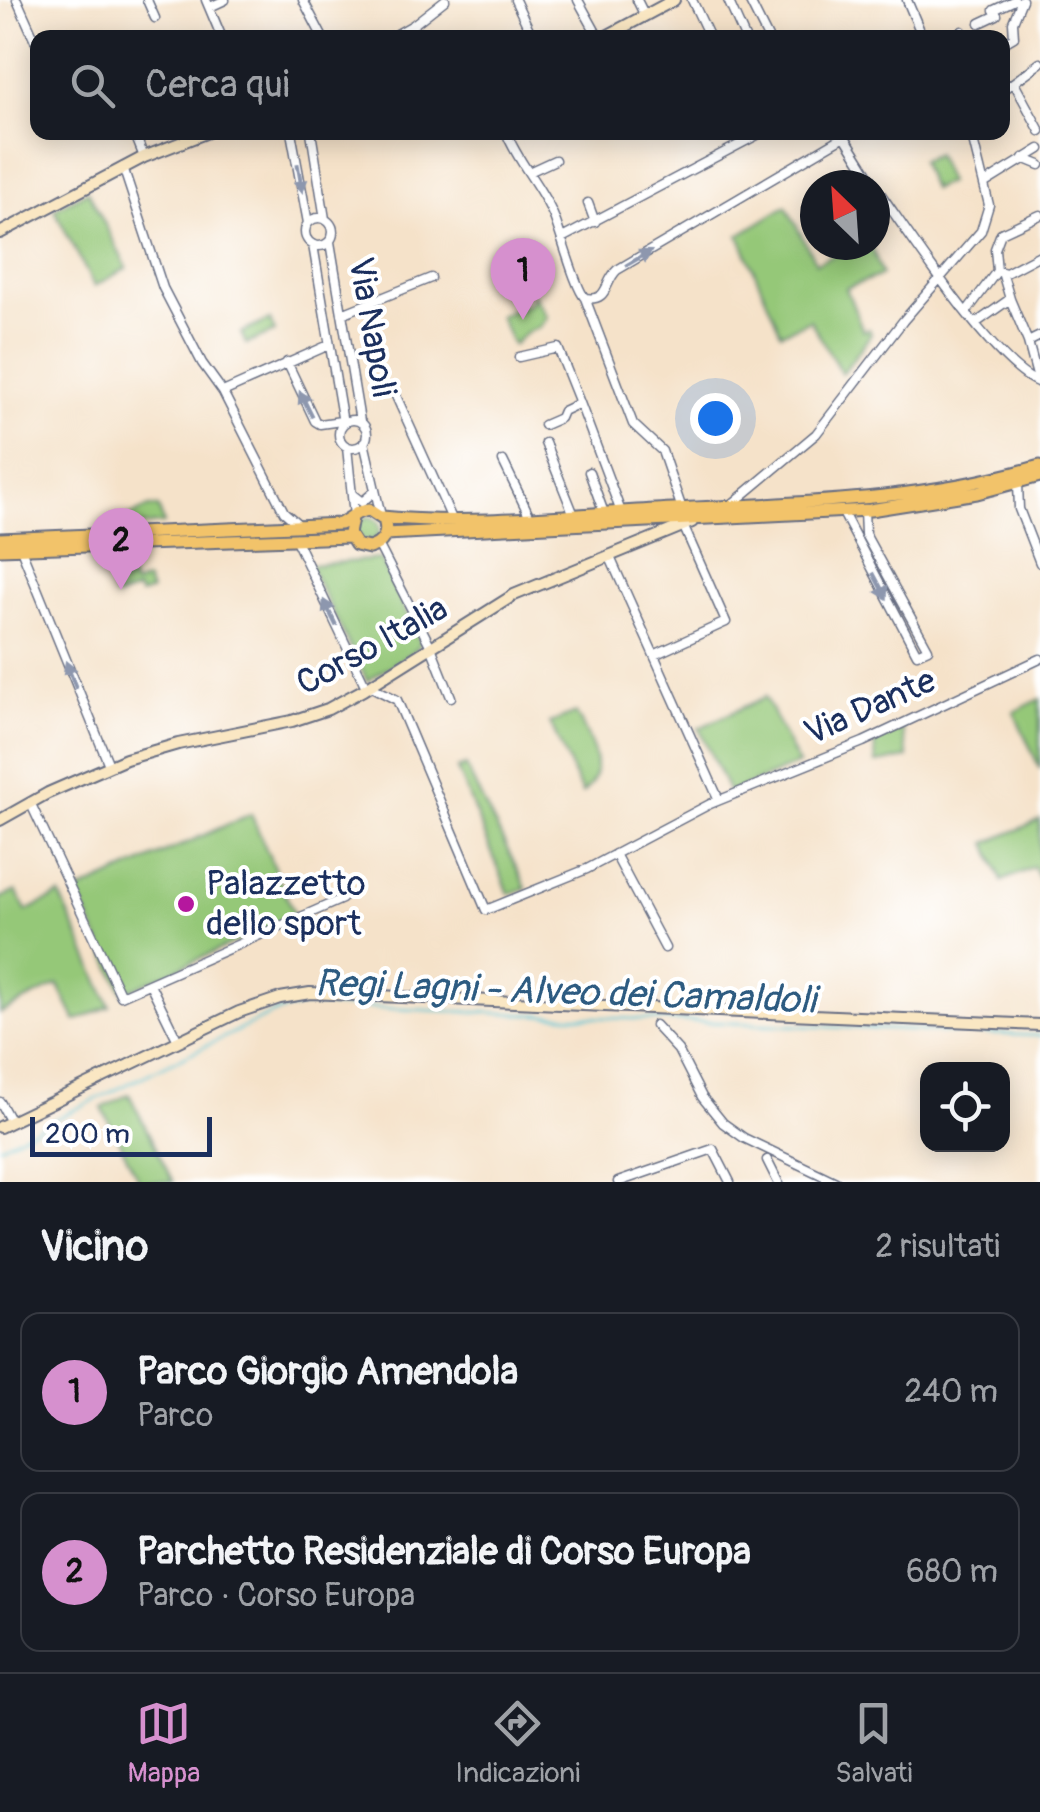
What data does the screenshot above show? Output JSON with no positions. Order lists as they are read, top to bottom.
{
  "streets": {
    "street": ["Via Napoli", "Corso Italia", "Via Dante"]
  },
  "crossings": [
    ["Corso Italia", "Via Dante"]
  ],
  "water": ["Regi Lagni - Alveo dei Camaldoli"],
  "places": ["Palazzetto dello sport"],
  "scale_bar": "200 m",
  "north": "top left",
  "page": {
    "search": "Cerca qui",
    "pins": ["1", "2"],
    "scale": "200 m",
    "heading": ["Vicino", "2 risultati"],
    "list": [
      {
        "mark": "1",
        "name": "Parco Giorgio Amendola",
        "note": "Parco",
        "value": "240 m"
      },
      {
        "mark": "2",
        "name": "Parchetto Residenziale di Corso Europa",
        "note": "Parco · Corso Europa",
        "value": "680 m"
      }
    ],
    "nav": ["Mappa", "Indicazioni", "Salvati"]
  }
}
